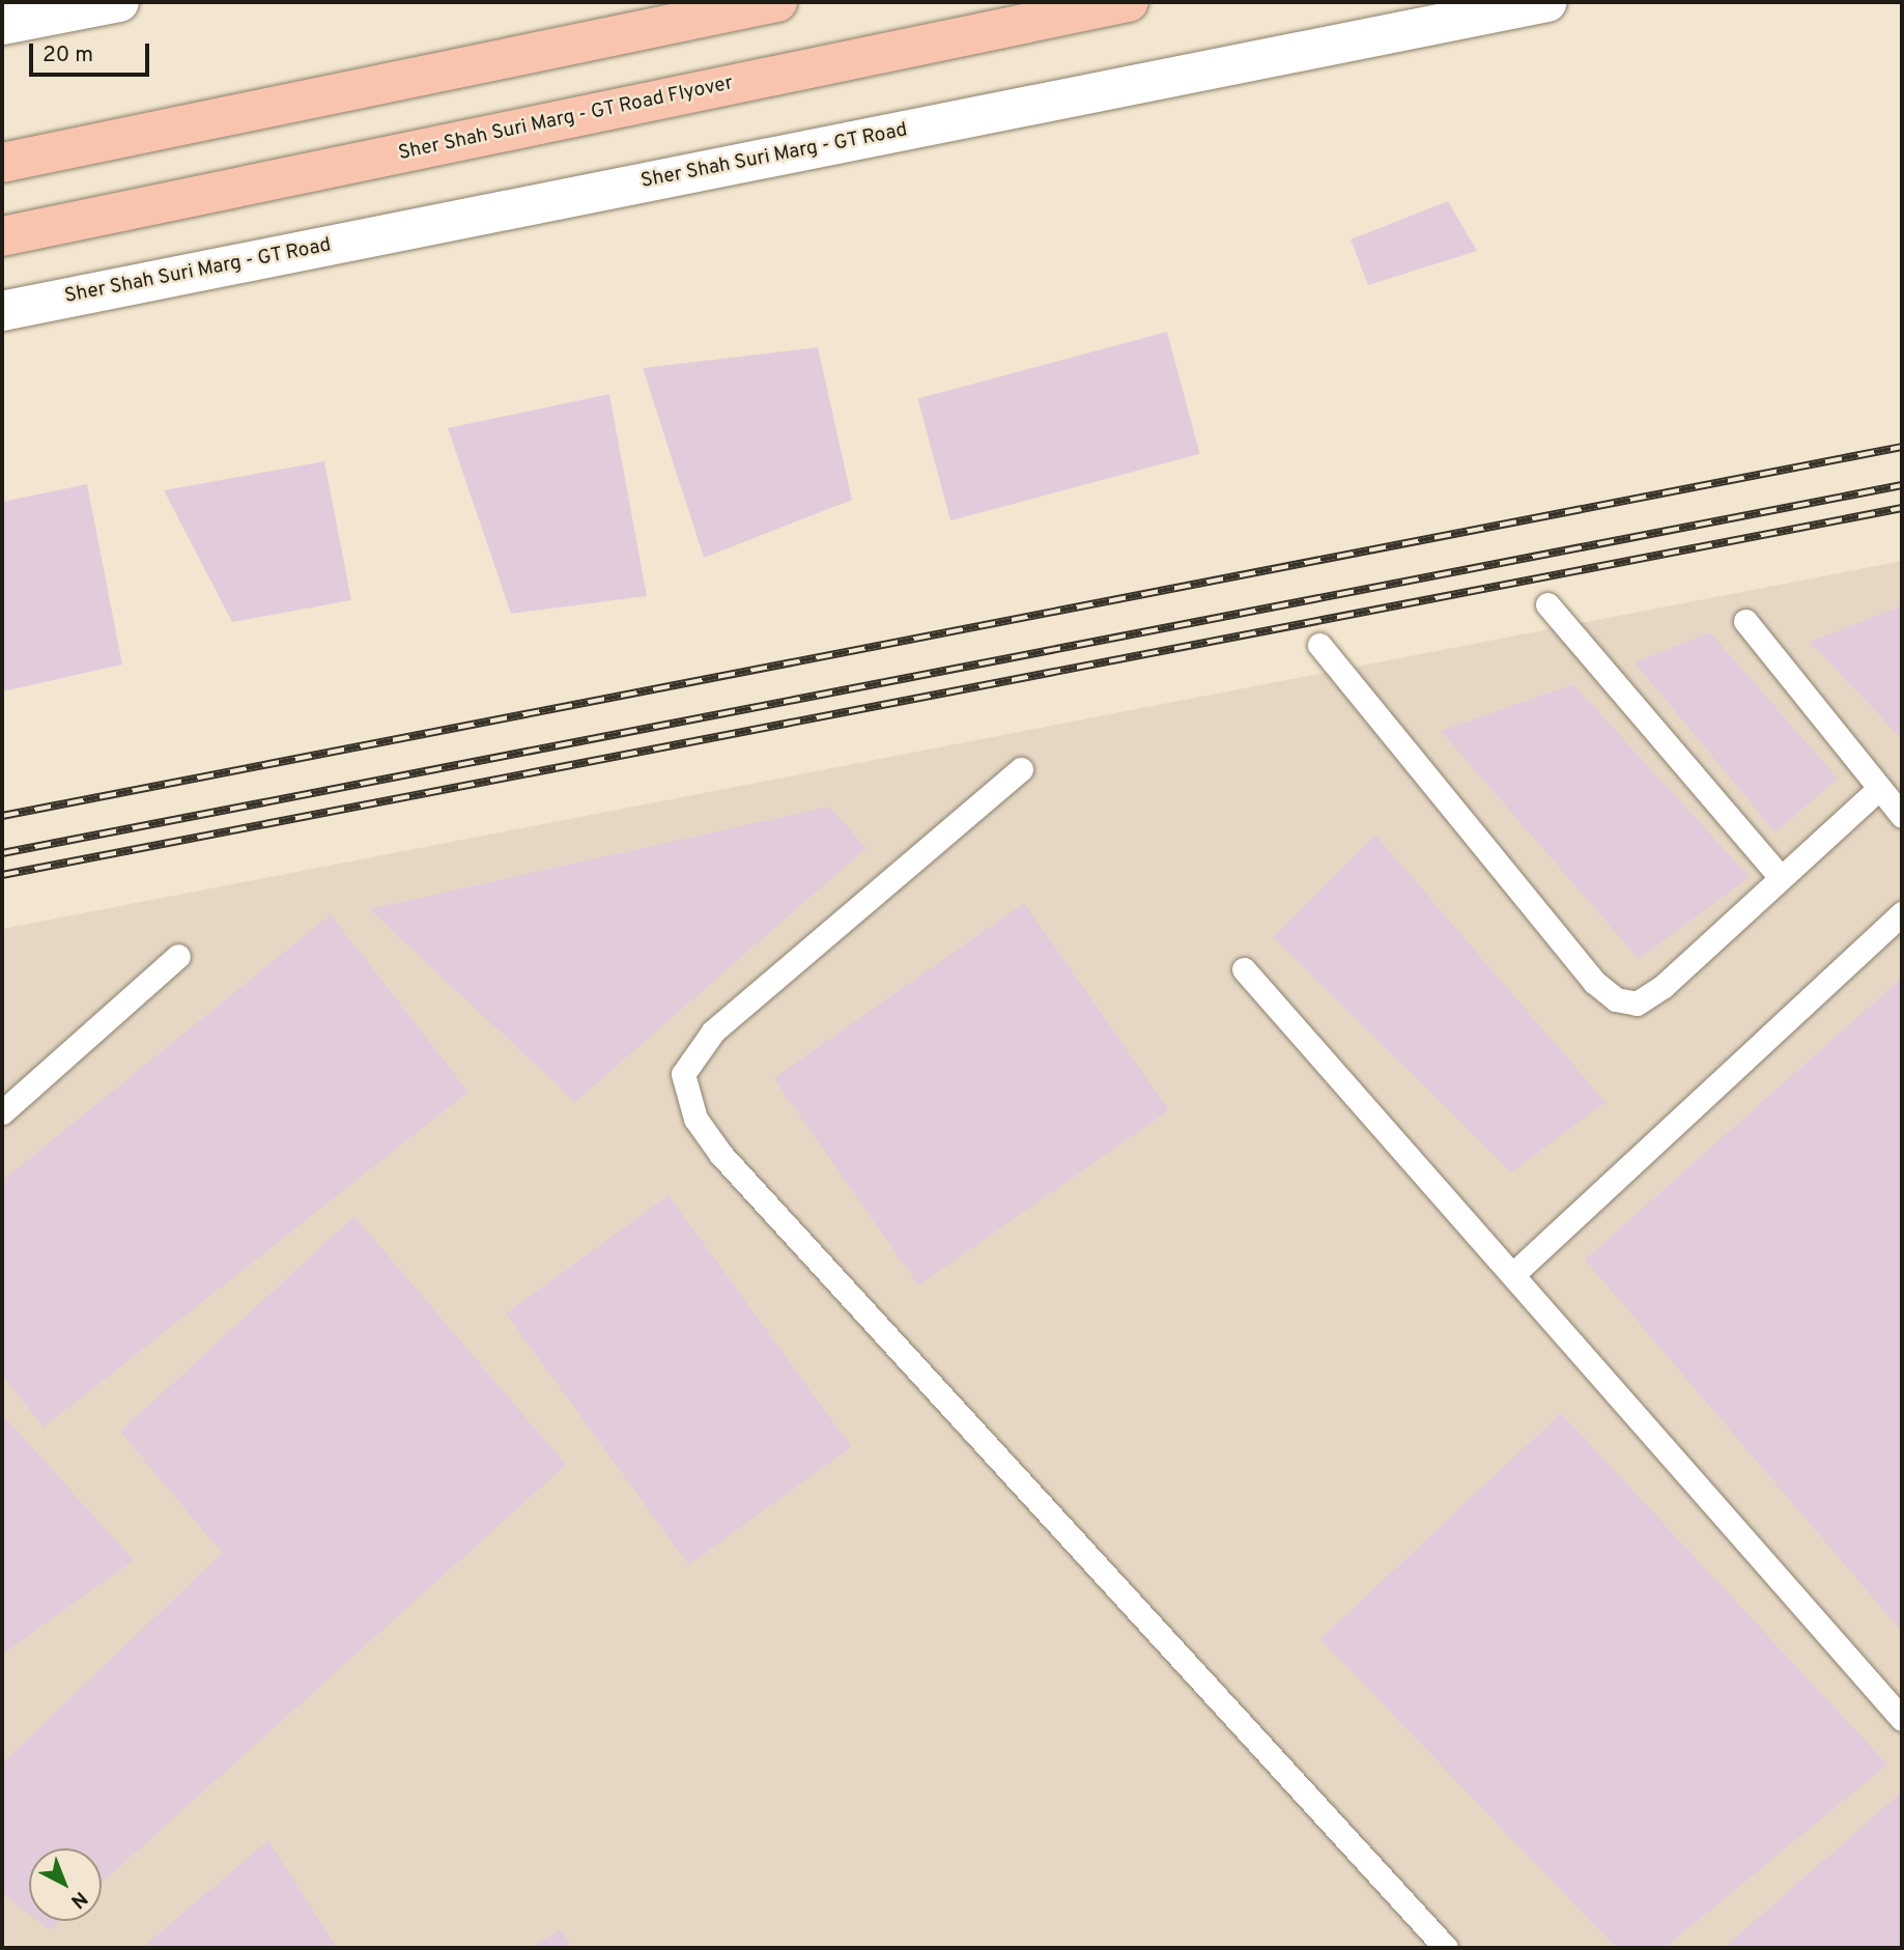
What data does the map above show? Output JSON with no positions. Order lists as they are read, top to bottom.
{
  "streets": {
    "highway": ["Sher Shah Suri Marg - GT Road Flyover"],
    "street": ["Sher Shah Suri Marg - GT Road"]
  },
  "scale_bar": "20 m",
  "north": "bottom right"
}
